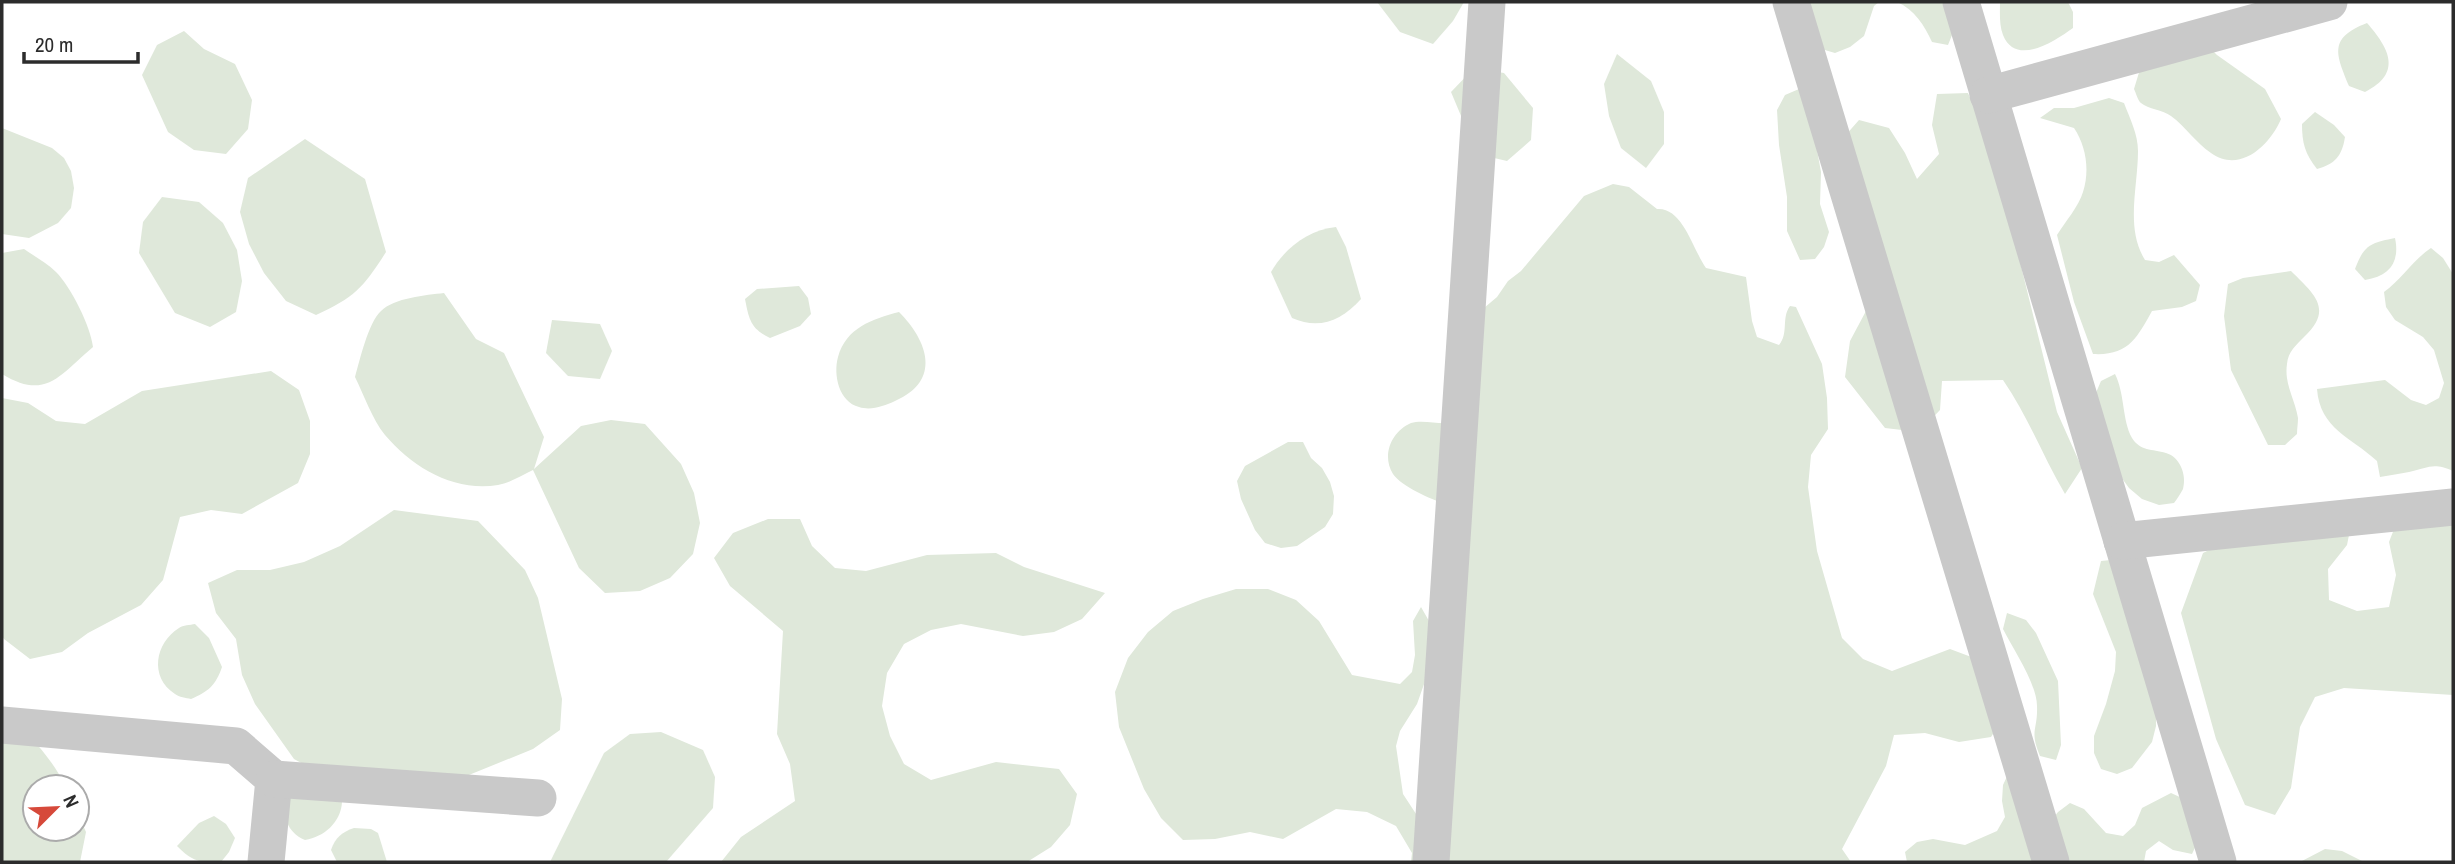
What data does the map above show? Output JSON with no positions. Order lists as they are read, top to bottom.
{
  "scale_bar": "20 m",
  "north": "top right"
}
